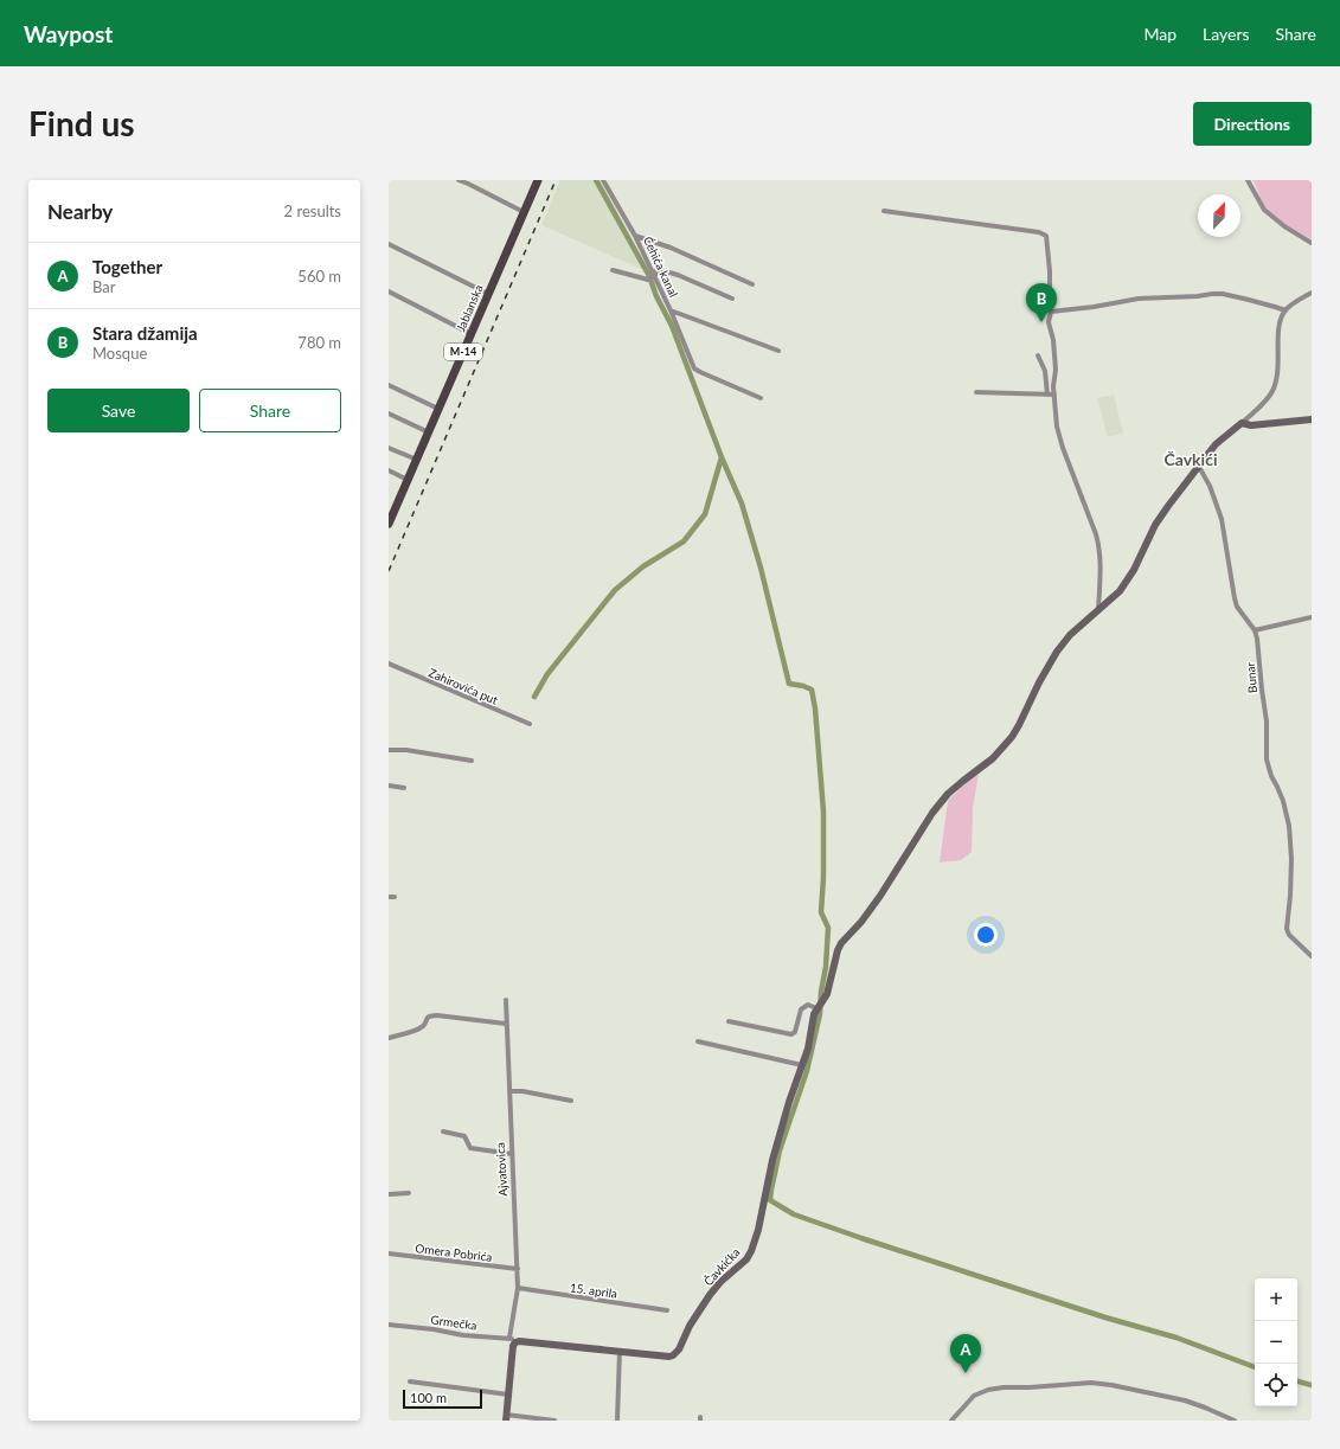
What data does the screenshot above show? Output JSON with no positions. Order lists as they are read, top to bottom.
{
  "streets": {
    "main road": ["Jablanska", "M-14"],
    "street": [
      "Ćehića kanal",
      "Bunar",
      "Zahirovića put",
      "Ajvatovica",
      "Omera Pobrića",
      "Čavkićka",
      "15. aprila",
      "Grmečka"
    ]
  },
  "crossings": [
    ["Ajvatovica", "Omera Pobrića"],
    ["Ajvatovica", "Čavkićka"],
    ["Ajvatovica", "15. aprila"],
    ["Ajvatovica", "Grmečka"],
    ["Čavkićka", "Grmečka"]
  ],
  "districts": ["Čavkići"],
  "scale_bar": "100 m",
  "north": "top right",
  "page": {
    "header": "Waypost",
    "nav": ["Map", "Layers", "Share"],
    "buttons": [
      "Directions",
      ["Save", "Share"]
    ],
    "title": "Find us",
    "heading": ["Nearby", "2 results"],
    "list": [
      {
        "mark": "A",
        "name": "Together",
        "note": "Bar",
        "value": "560 m"
      },
      {
        "mark": "B",
        "name": "Stara džamija",
        "note": "Mosque",
        "value": "780 m"
      }
    ],
    "pins": ["B", "A"],
    "map_buttons": ["+", "−"],
    "scale": "100 m"
  }
}
